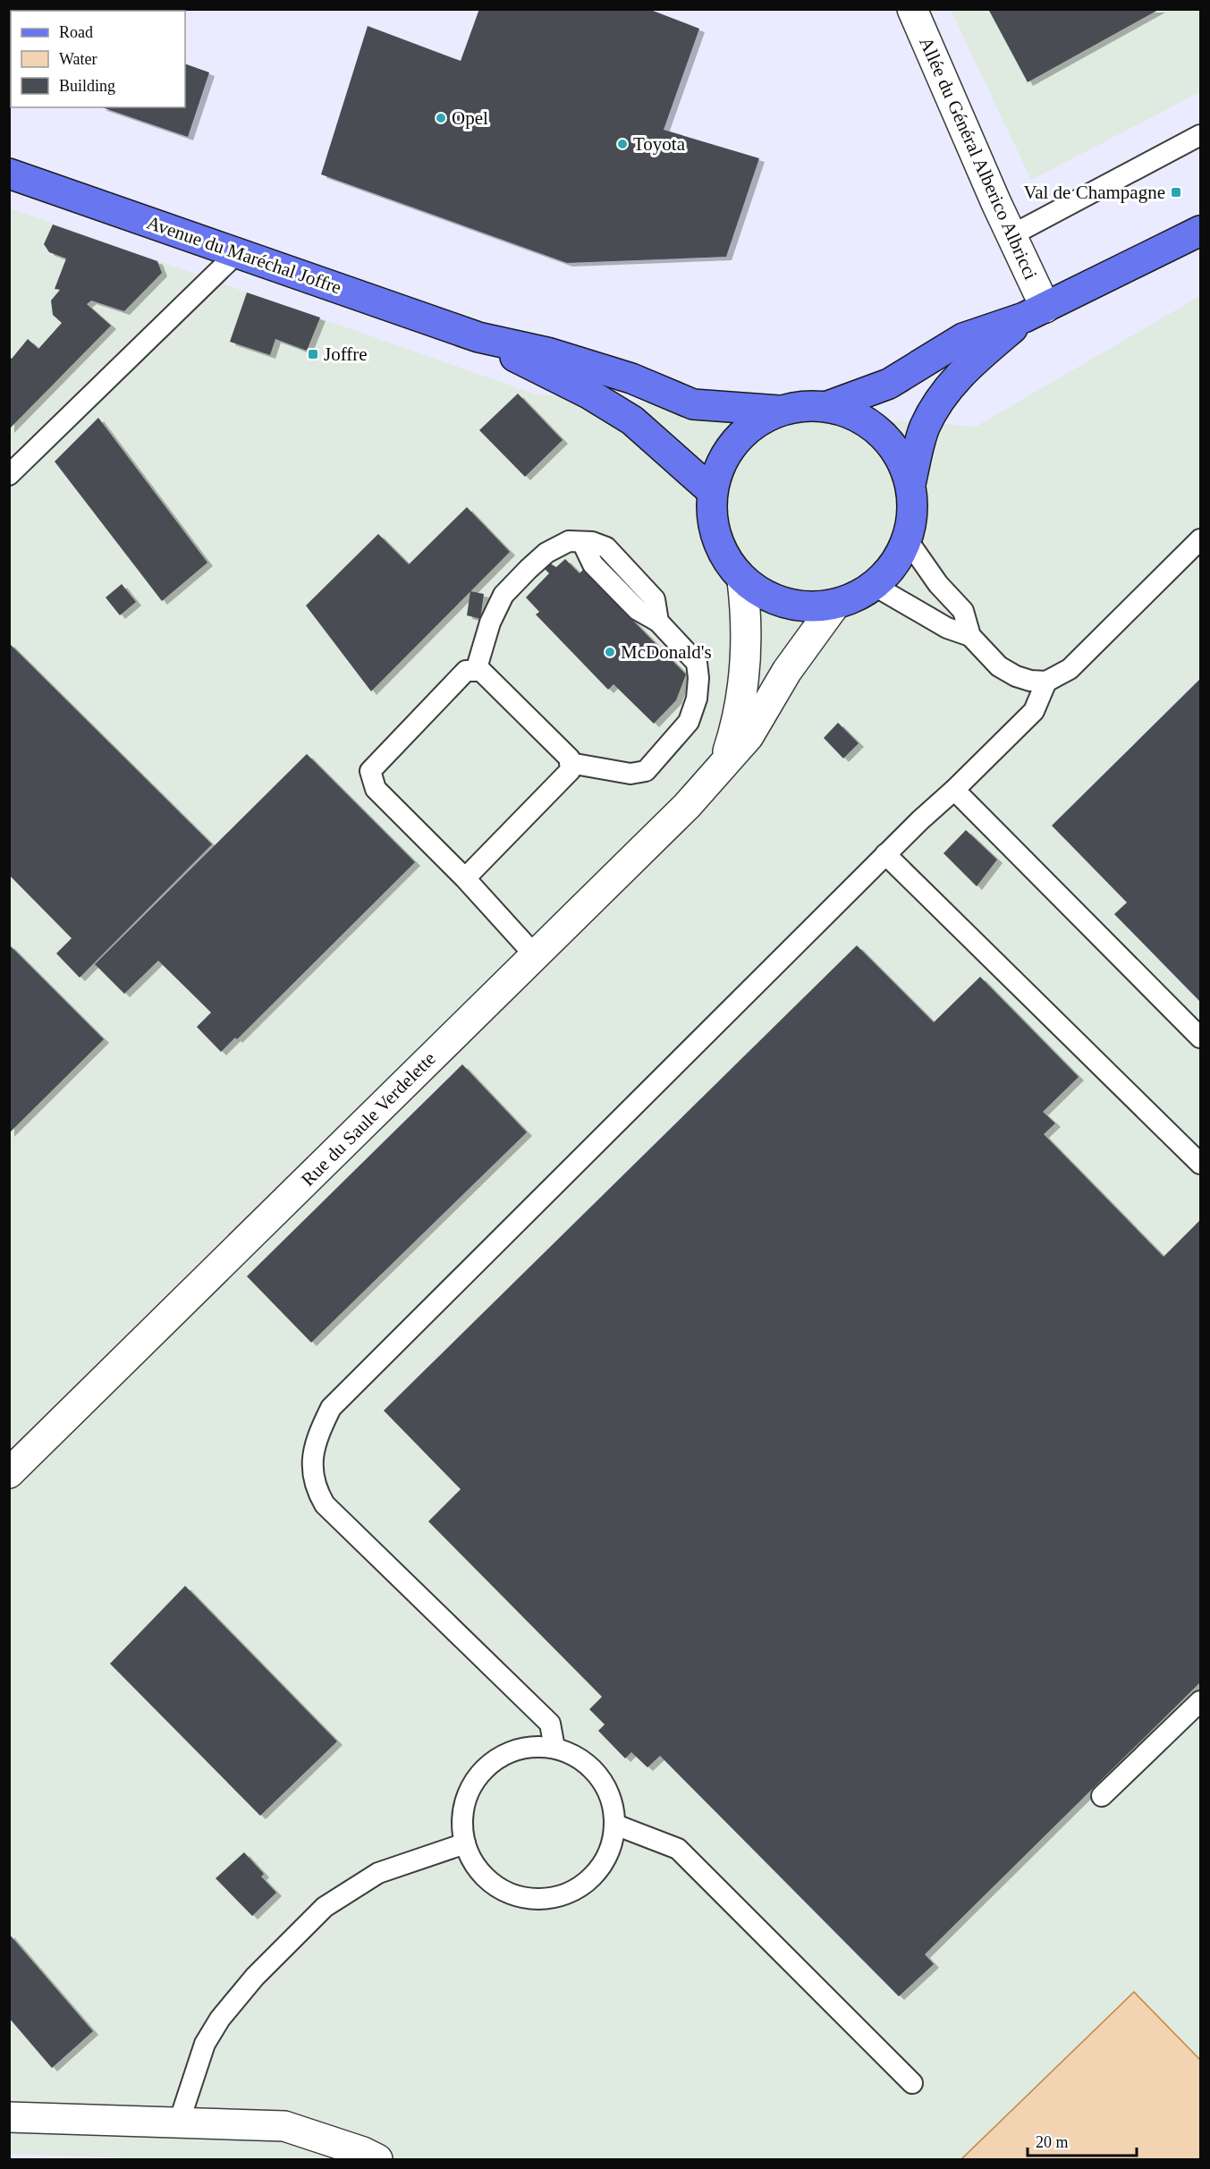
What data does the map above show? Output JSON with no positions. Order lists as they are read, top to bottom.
{
  "streets": {
    "main road": ["Avenue du Maréchal Joffre"],
    "street": ["Allée du Général Alberico Albricci", "Rue du Saule Verdelette"]
  },
  "places": {
    "other": ["Opel", "Toyota", "McDonald's"],
    "transit": ["Val de Champagne", "Joffre"]
  },
  "legend": ["Road", "Water", "Building"],
  "scale_bar": "20 m"
}
